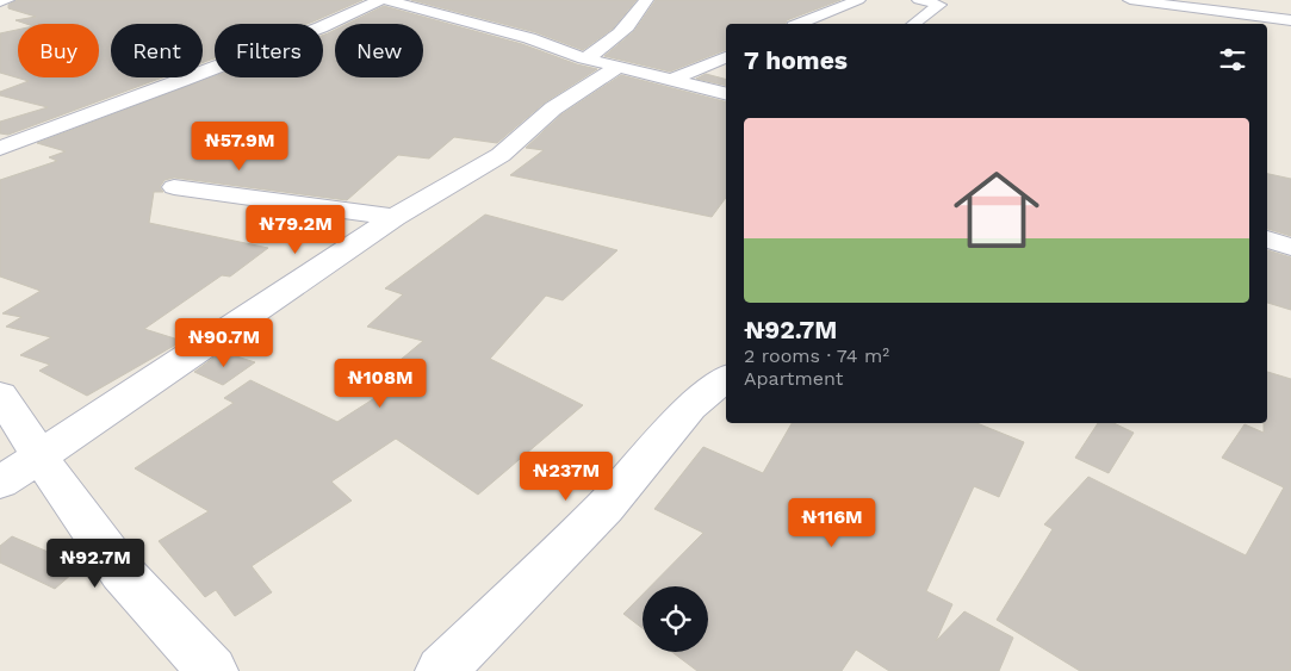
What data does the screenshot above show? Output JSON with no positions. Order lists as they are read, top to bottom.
{
  "page": {
    "chip": [
      "Buy",
      "Rent",
      "Filters",
      "New"
    ],
    "heading": "7 homes",
    "list": [
      {
        "name": "₦92.7M",
        "note": "2 rooms · 74 m² · Apartment"
      }
    ],
    "price": [
      "₦57.9M",
      "₦79.2M",
      "₦90.7M",
      "₦108M",
      "₦237M",
      "₦116M",
      "₦92.7M"
    ]
  }
}
